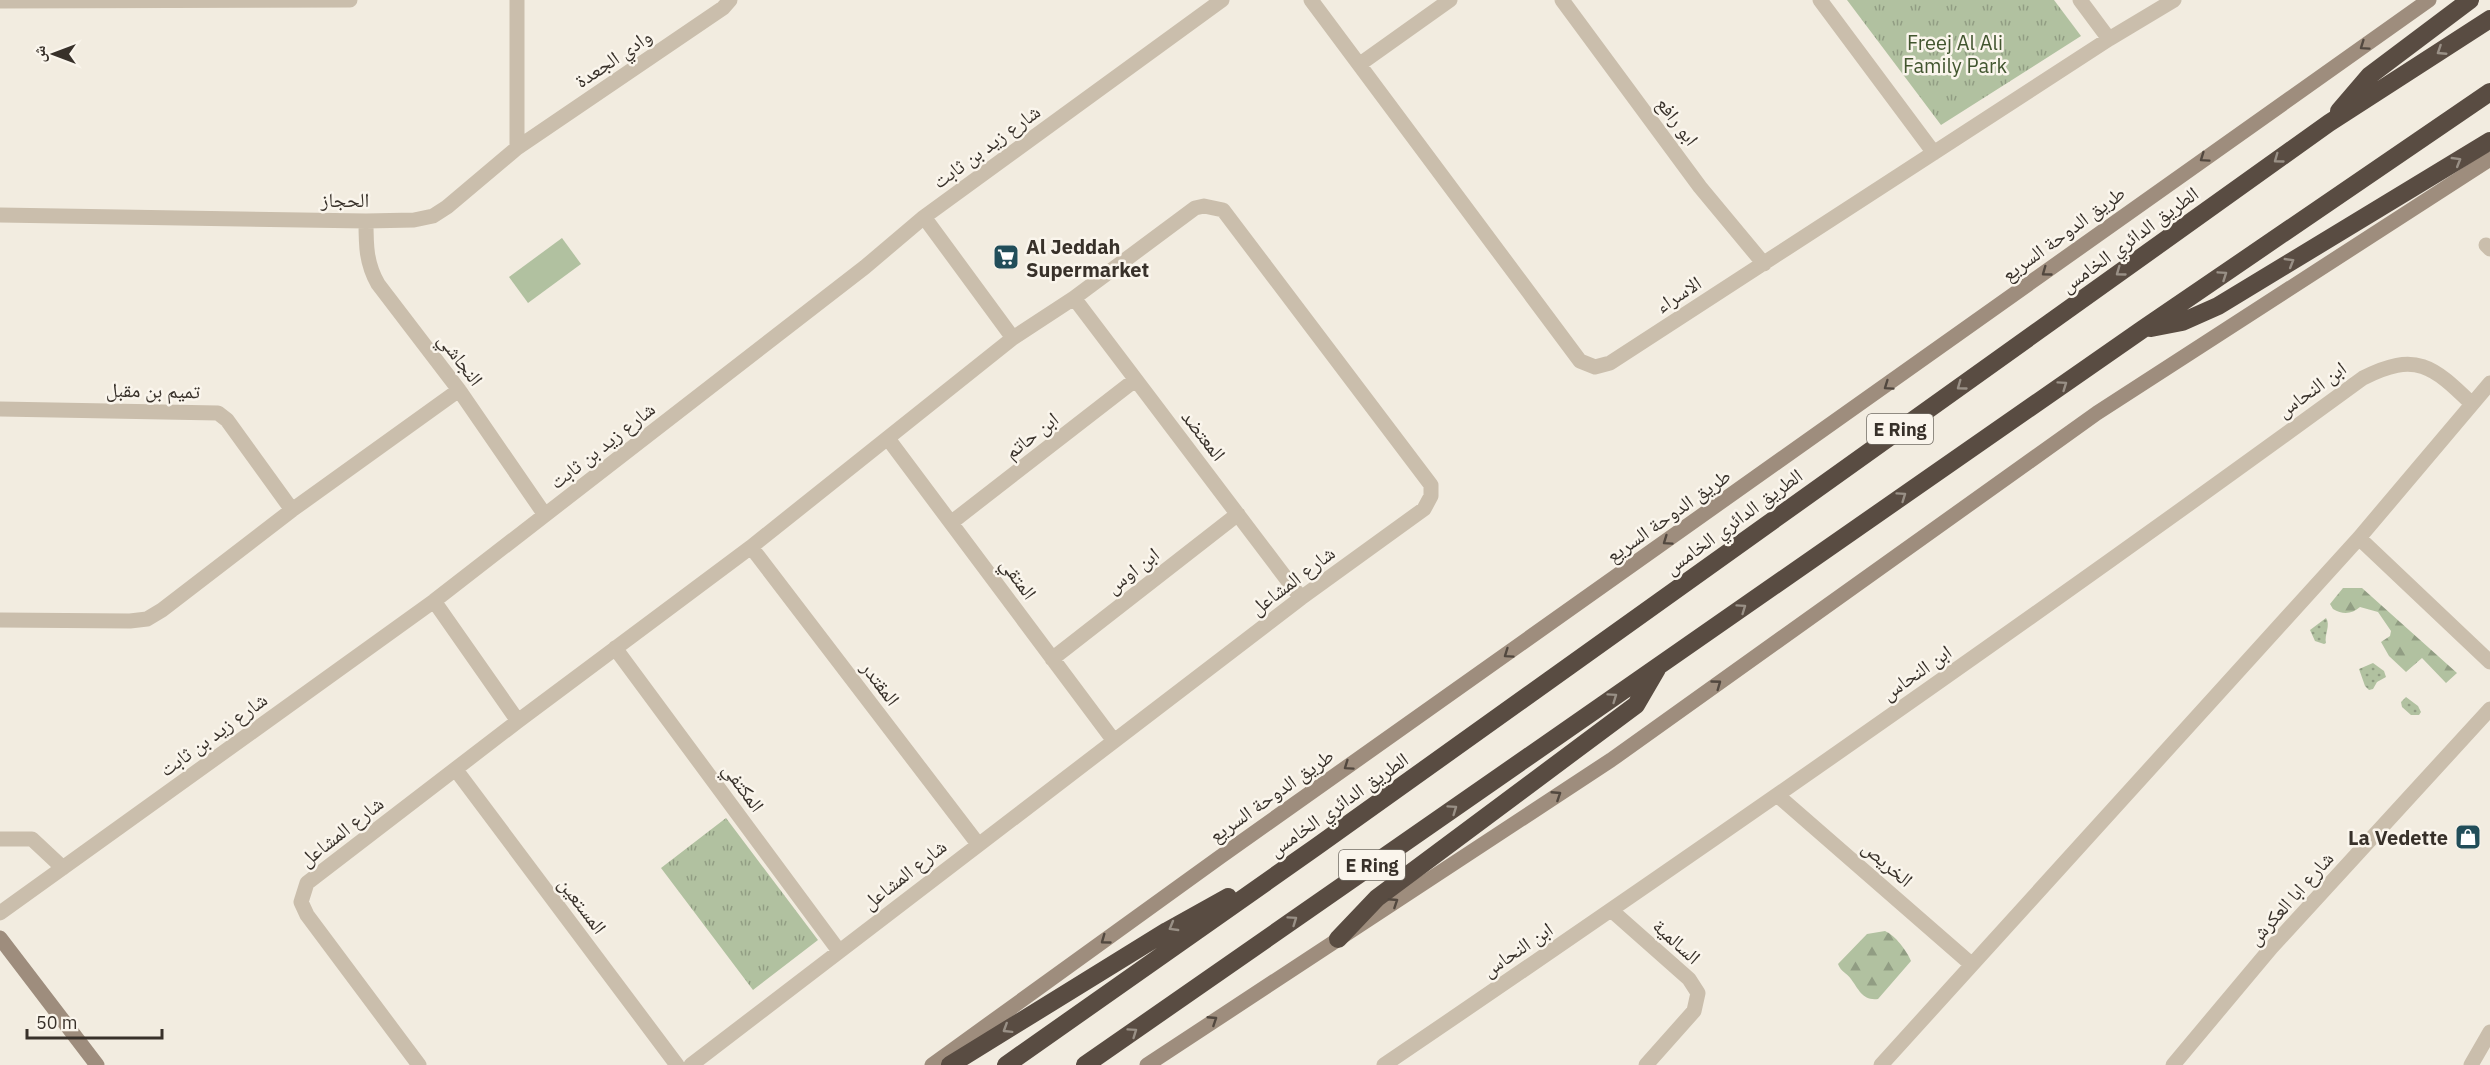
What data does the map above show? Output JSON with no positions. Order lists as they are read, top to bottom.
{
  "streets": {
    "highway": ["الطريق الدائري الخامس", "E Ring"],
    "street": [
      "وادي الجعدة",
      "ابو رافع",
      "شارع زيد بن ثابت",
      "الحجاز",
      "طريق الدوحة السريع",
      "الاسراء",
      "النجاشي",
      "ابن النحاس",
      "تميم بن مقبل",
      "ابن حاتم",
      "المعتضد",
      "ابن اوس",
      "المتقي",
      "شارع المشاعل",
      "المقتدر",
      "المكتفي",
      "الخريص",
      "شارع ابا العكرش",
      "المستعين",
      "السالمية"
    ]
  },
  "crossings": [
    ["وادي الجعدة", "الحجاز"],
    ["ابو رافع", "الاسراء"],
    ["شارع زيد بن ثابت", "النجاشي"],
    ["الحجاز", "النجاشي"],
    ["ابن النحاس", "الخريص"],
    ["ابن النحاس", "السالمية"],
    ["ابن حاتم", "المعتضد"],
    ["ابن حاتم", "المتقي"],
    ["المعتضد", "ابن اوس"],
    ["المعتضد", "شارع المشاعل"],
    ["ابن اوس", "المتقي"],
    ["المتقي", "شارع المشاعل"],
    ["شارع المشاعل", "المقتدر"],
    ["شارع المشاعل", "المكتفي"],
    ["شارع المشاعل", "المستعين"]
  ],
  "one_way": ["طريق الدوحة السريع"],
  "parks": ["Freej Al Ali Family Park"],
  "places": {
    "supermarket": ["Al Jeddah Supermarket"],
    "shop": ["La Vedette"]
  },
  "scale_bar": "50 m",
  "north": "left"
}
